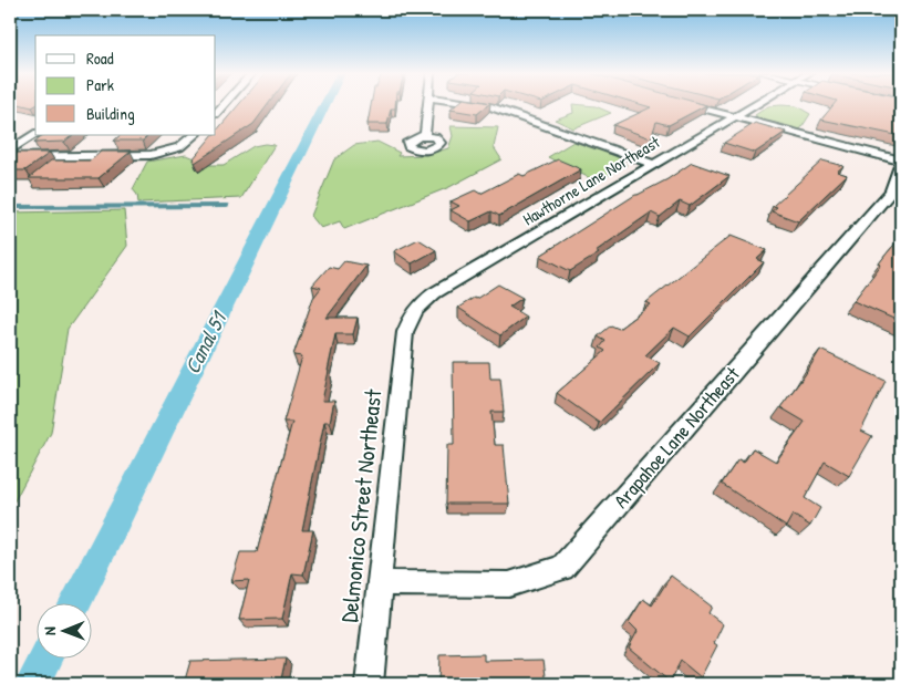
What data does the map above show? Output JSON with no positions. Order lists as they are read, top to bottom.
{
  "streets": {
    "street": ["Hawthorne Lane Northeast", "Arapahoe Lane Northeast", "Delmonico Street Northeast"]
  },
  "crossings": [
    ["Hawthorne Lane Northeast", "Delmonico Street Northeast"],
    ["Arapahoe Lane Northeast", "Delmonico Street Northeast"]
  ],
  "water": ["Canal 51"],
  "legend": ["Road", "Park", "Building"],
  "north": "left"
}
